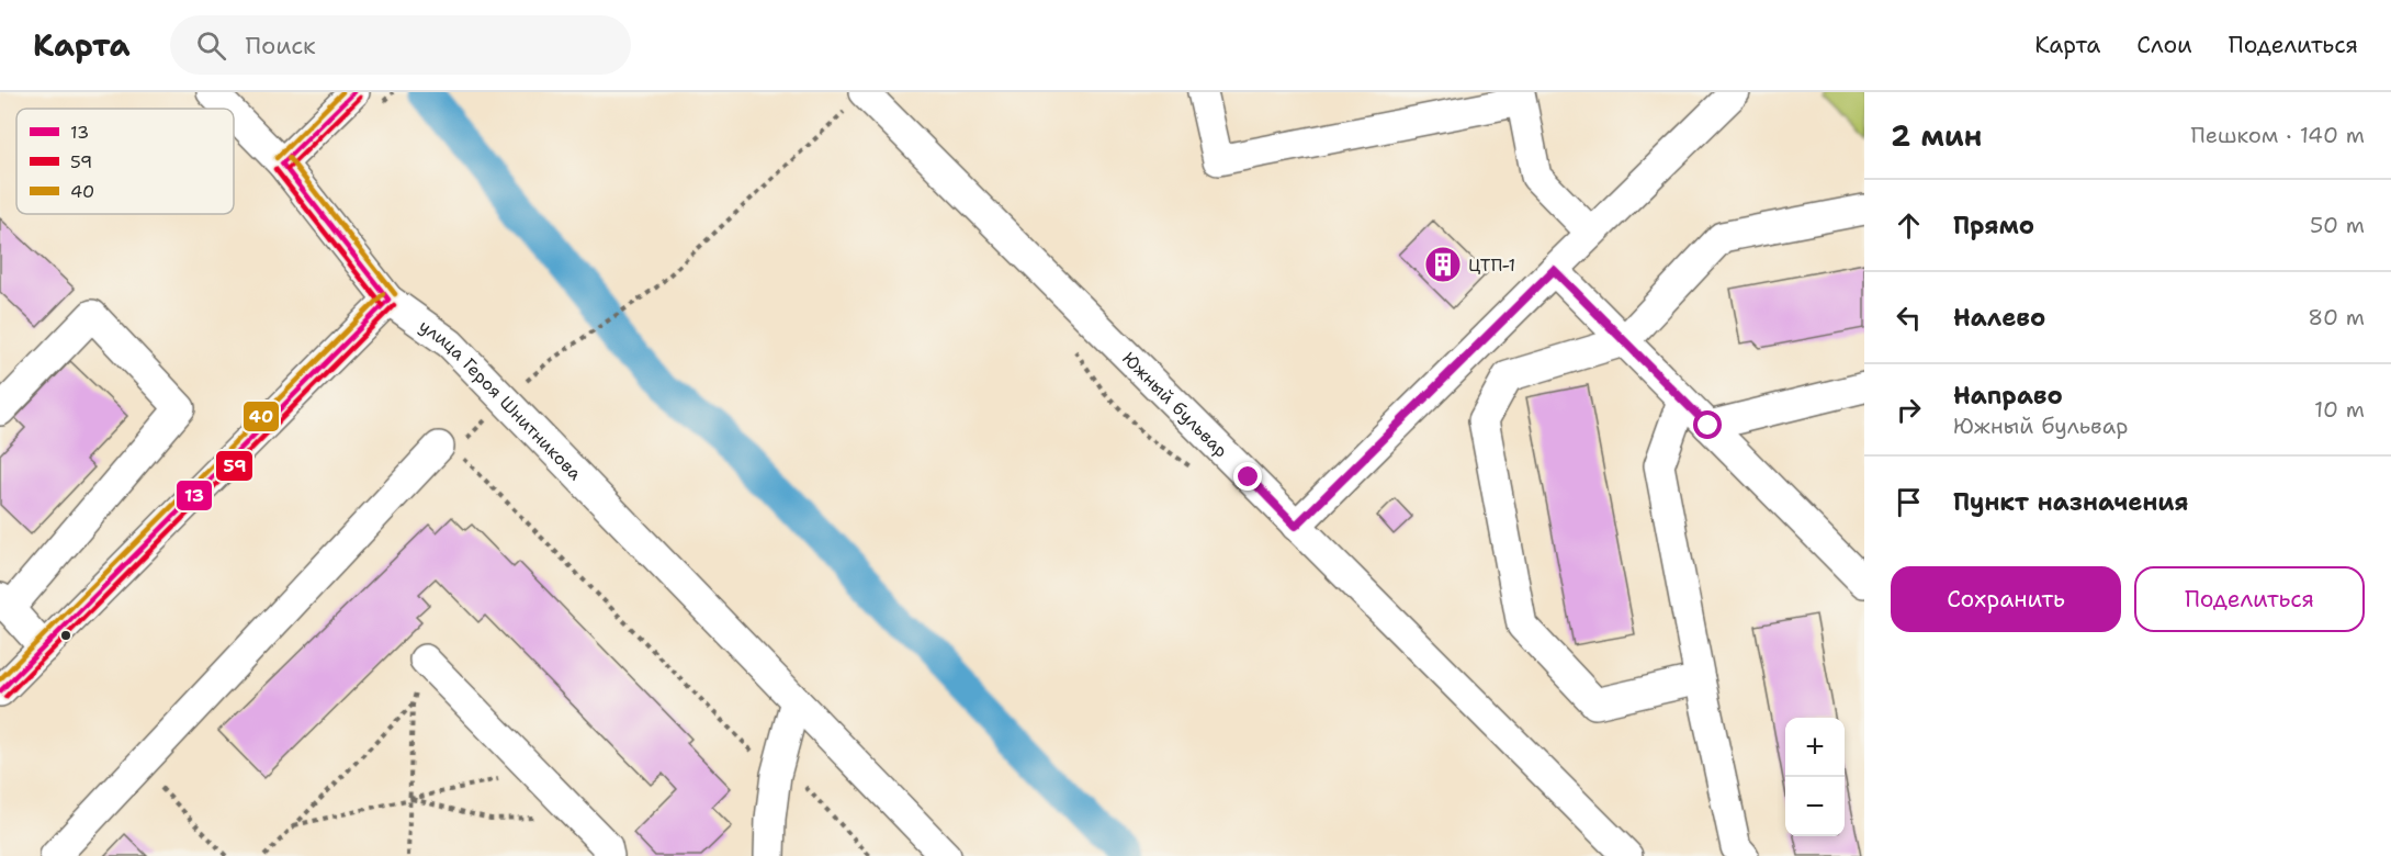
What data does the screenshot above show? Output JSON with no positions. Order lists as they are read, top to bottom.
{
  "streets": {
    "street": ["улица Героя Шнитникова", "Южный бульвар"]
  },
  "places": {
    "building": ["ЦТП-1"]
  },
  "lines": ["transit line 13", "transit line 40", "transit line 59"],
  "legend": ["13", "59", "40"],
  "page": {
    "header": "Карта",
    "search": "Поиск",
    "nav": ["Карта", "Слои", "Поделиться"],
    "heading": ["2 мин", "Пешком · 140 m"],
    "list": [
      ["Прямо", "50 m"],
      ["Налево", "80 m"],
      ["Направо", "Южный бульвар", "10 m"],
      "Пункт назначения"
    ],
    "buttons": ["Сохранить", "Поделиться"],
    "map_buttons": ["+", "−"]
  }
}
